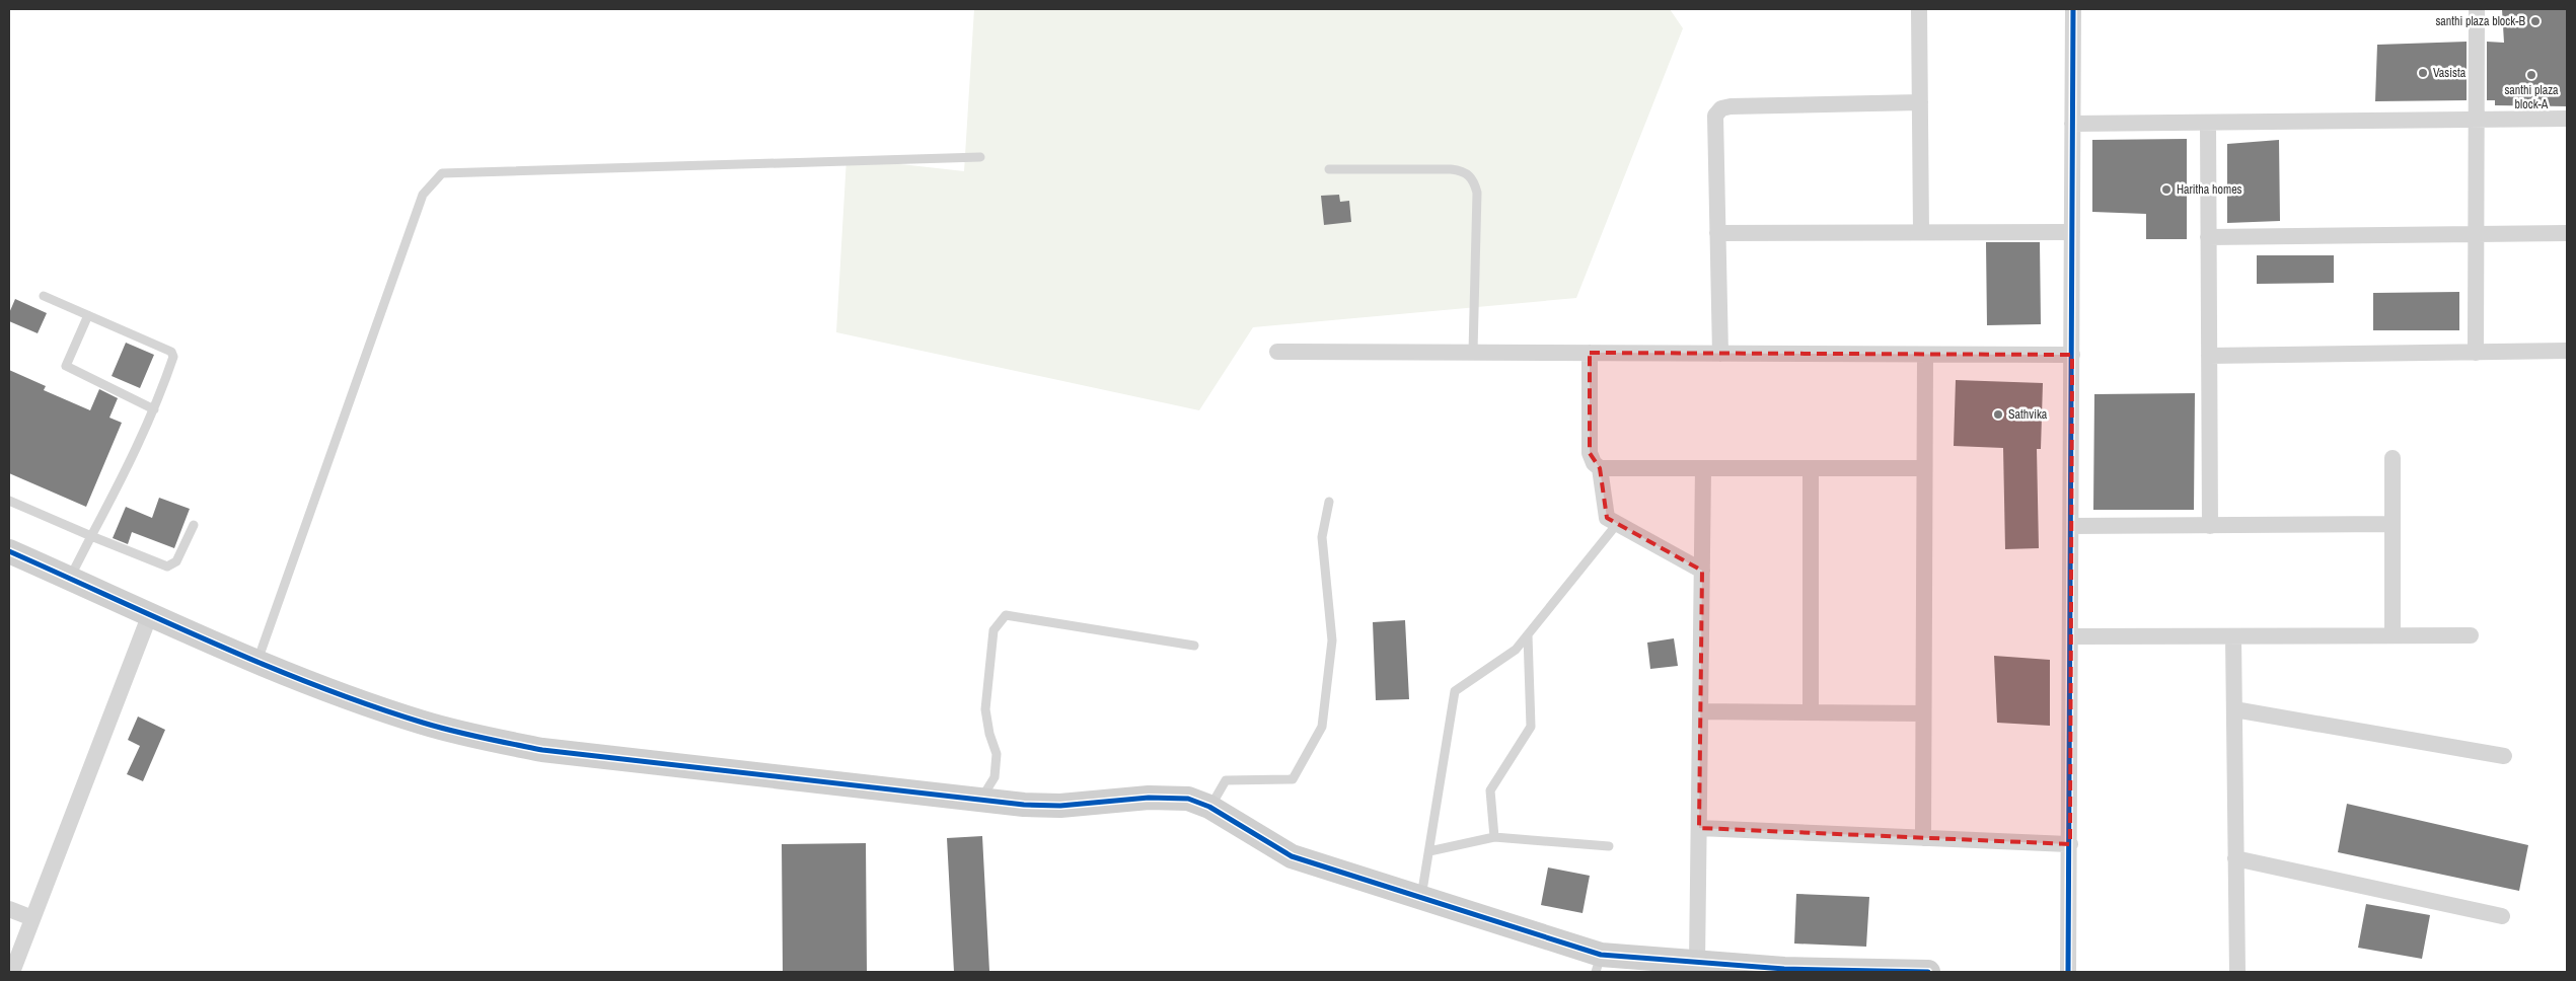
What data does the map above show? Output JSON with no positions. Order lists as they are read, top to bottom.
{
  "places": [
    "santhi plaza block-B",
    "Vasista",
    "santhi plaza block-A",
    "Haritha homes",
    "Sathvika"
  ]
}
